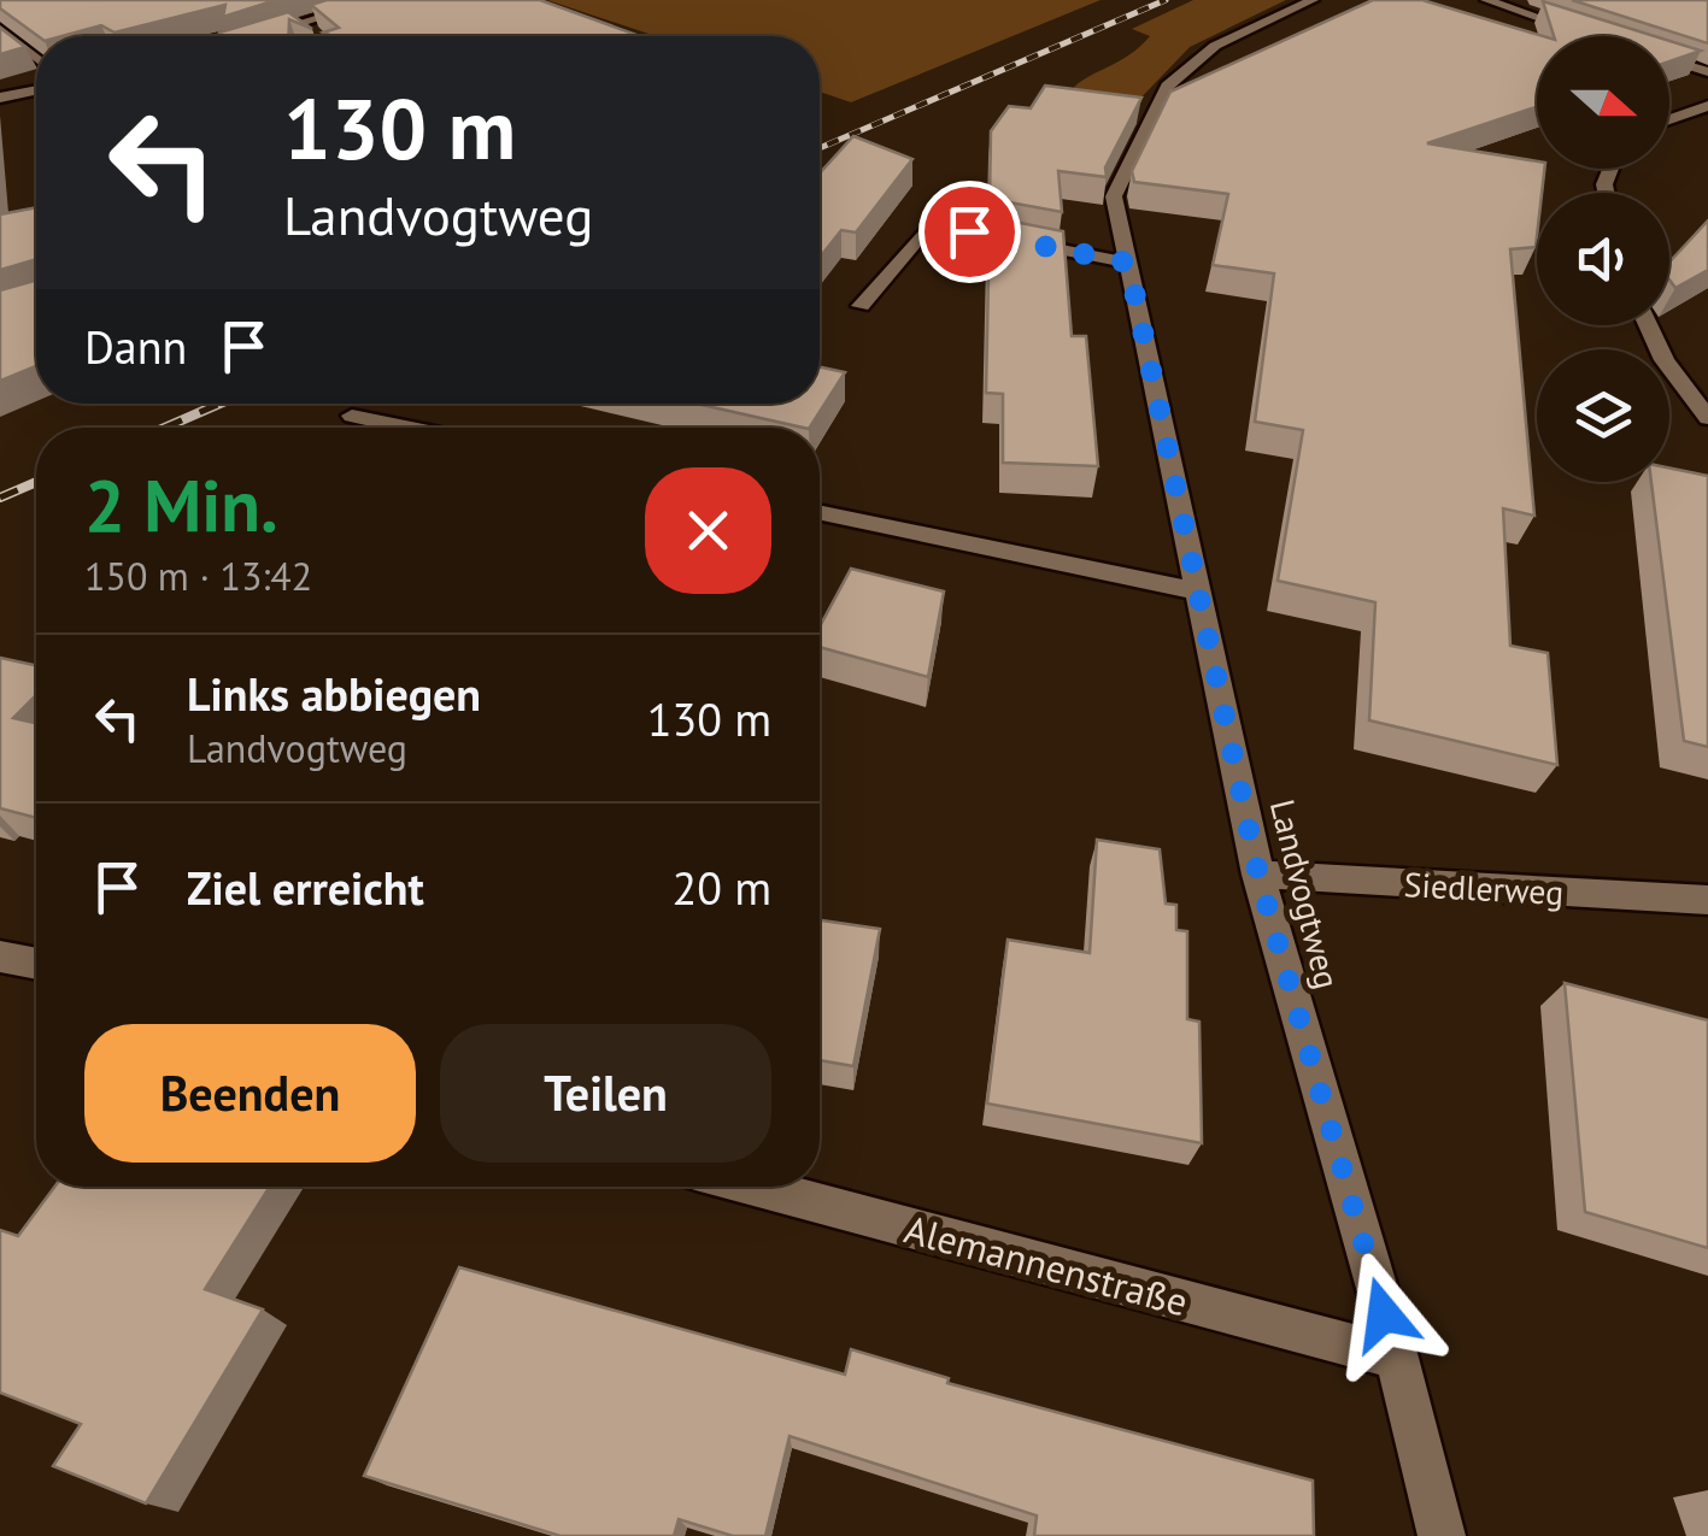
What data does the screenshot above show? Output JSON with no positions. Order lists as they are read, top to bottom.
{
  "streets": {
    "street": ["Siedlerweg", "Landvogtweg", "Alemannenstraße"]
  },
  "crossings": [
    ["Siedlerweg", "Landvogtweg"],
    ["Landvogtweg", "Alemannenstraße"]
  ],
  "north": "right",
  "page": {
    "turn": ["130 m", "Landvogtweg"],
    "then": "Dann",
    "heading": ["2 Min.", "150 m · 13:42"],
    "list": [
      {
        "name": "Links abbiegen",
        "note": "Landvogtweg",
        "value": "130 m"
      },
      {
        "name": "Ziel erreicht",
        "value": "20 m"
      }
    ],
    "buttons": ["Beenden", "Teilen"]
  }
}
